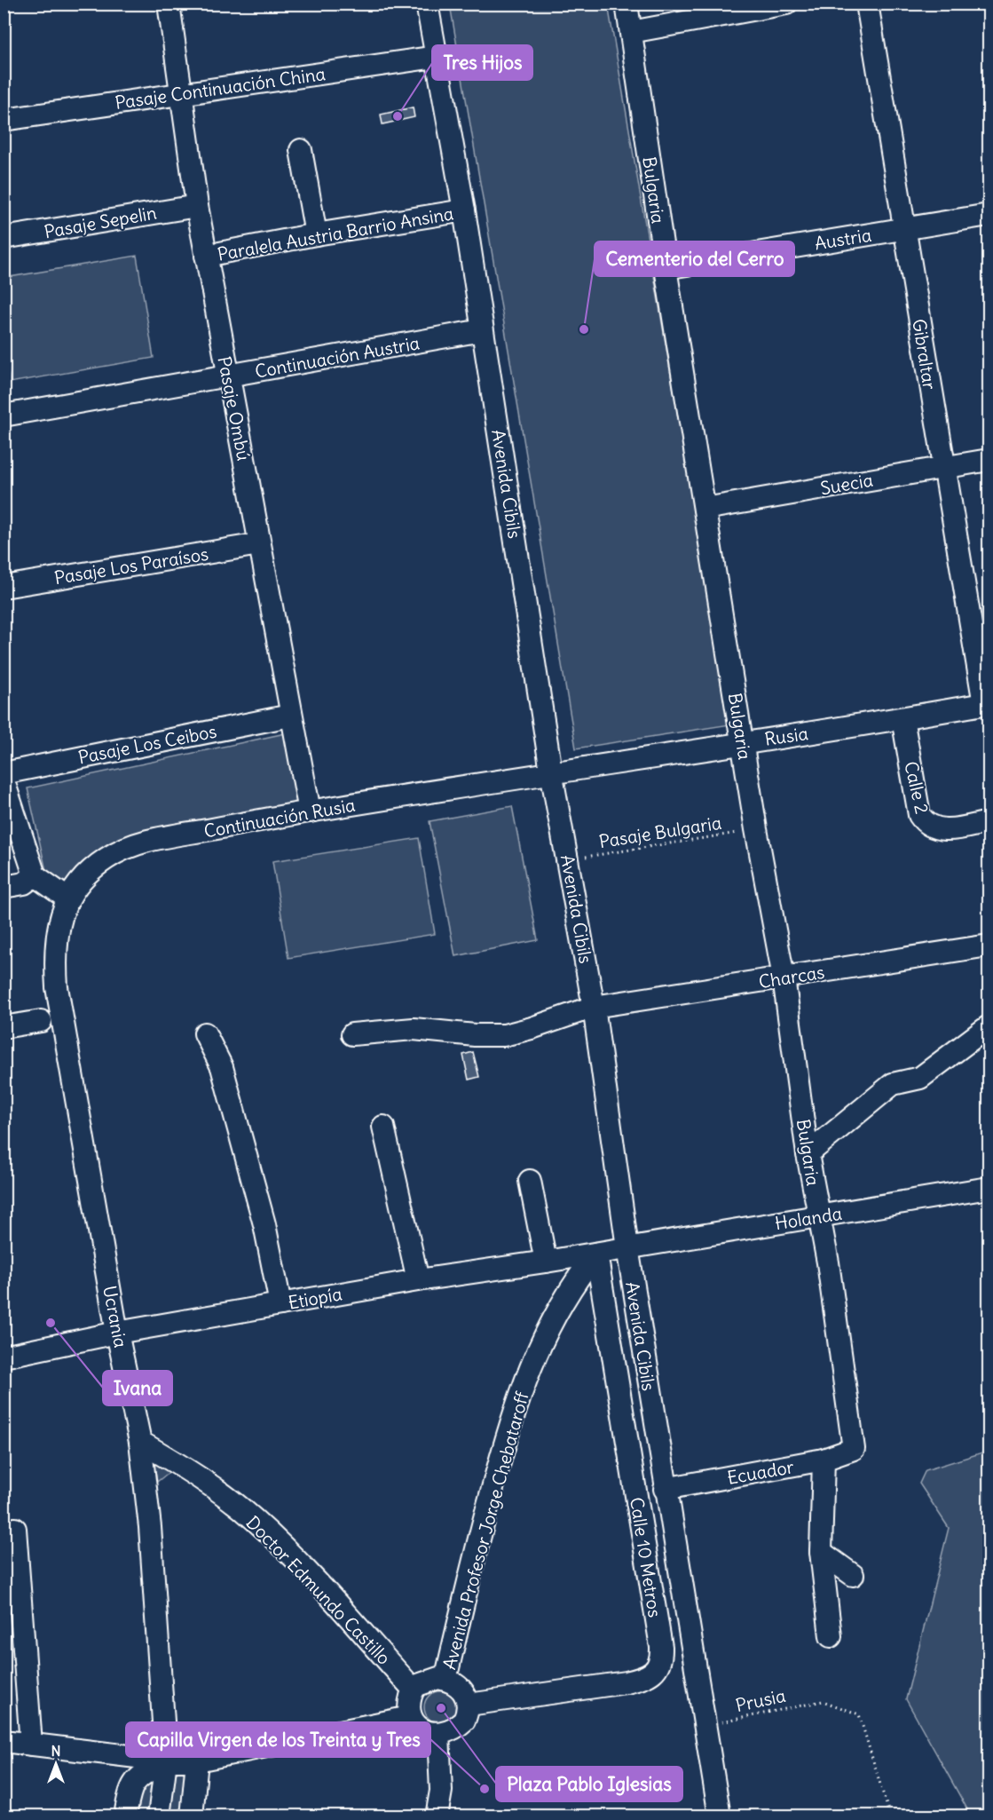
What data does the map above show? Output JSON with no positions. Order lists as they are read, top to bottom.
{
  "streets": {
    "street": [
      "Pasaje Continuación China",
      "Bulgaria",
      "Pasaje Sepelin",
      "Paralela Austria Barrio Ansina",
      "Austria",
      "Gibraltar",
      "Continuación Austria",
      "Pasaje Ombú",
      "Avenida Cibils",
      "Suecia",
      "Pasaje Los Paraísos",
      "Rusia",
      "Pasaje Los Ceibos",
      "Calle 2",
      "Continuación Rusia",
      "Charcas",
      "Holanda",
      "Etiopía",
      "Ucrania",
      "Ecuador",
      "Avenida Profesor Jorge Chebataroff",
      "Calle 10 Metros",
      "Doctor Edmundo Castillo"
    ],
    "path": ["Pasaje Bulgaria", "Prusia"]
  },
  "crossings": [
    ["Pasaje Continuación China", "Pasaje Ombú"],
    ["Pasaje Continuación China", "Avenida Cibils"],
    ["Bulgaria", "Austria"],
    ["Bulgaria", "Suecia"],
    ["Bulgaria", "Rusia"],
    ["Bulgaria", "Pasaje Bulgaria"],
    ["Bulgaria", "Charcas"],
    ["Bulgaria", "Holanda"],
    ["Bulgaria", "Ecuador"],
    ["Pasaje Sepelin", "Pasaje Ombú"],
    ["Paralela Austria Barrio Ansina", "Pasaje Ombú"],
    ["Paralela Austria Barrio Ansina", "Avenida Cibils"],
    ["Austria", "Gibraltar"],
    ["Gibraltar", "Suecia"],
    ["Gibraltar", "Rusia"],
    ["Continuación Austria", "Pasaje Ombú"],
    ["Continuación Austria", "Avenida Cibils"],
    ["Pasaje Ombú", "Pasaje Los Paraísos"],
    ["Pasaje Ombú", "Pasaje Los Ceibos"],
    ["Pasaje Ombú", "Continuación Rusia"],
    ["Avenida Cibils", "Rusia"],
    ["Avenida Cibils", "Continuación Rusia"],
    ["Avenida Cibils", "Pasaje Bulgaria"],
    ["Avenida Cibils", "Charcas"],
    ["Avenida Cibils", "Holanda"],
    ["Avenida Cibils", "Etiopía"],
    ["Avenida Cibils", "Ecuador"],
    ["Avenida Cibils", "Prusia"],
    ["Rusia", "Calle 2"],
    ["Rusia", "Continuación Rusia"],
    ["Continuación Rusia", "Ucrania"],
    ["Holanda", "Etiopía"],
    ["Etiopía", "Ucrania"],
    ["Etiopía", "Avenida Profesor Jorge Chebataroff"],
    ["Etiopía", "Calle 10 Metros"],
    ["Ucrania", "Doctor Edmundo Castillo"],
    ["Avenida Profesor Jorge Chebataroff", "Calle 10 Metros"],
    ["Avenida Profesor Jorge Chebataroff", "Doctor Edmundo Castillo"],
    ["Calle 10 Metros", "Doctor Edmundo Castillo"]
  ],
  "places": [
    "Tres Hijos",
    "Cementerio del Cerro",
    "Ivana",
    "Plaza Pablo Iglesias",
    "Capilla Virgen de los Treinta y Tres"
  ],
  "north": "top"
}
